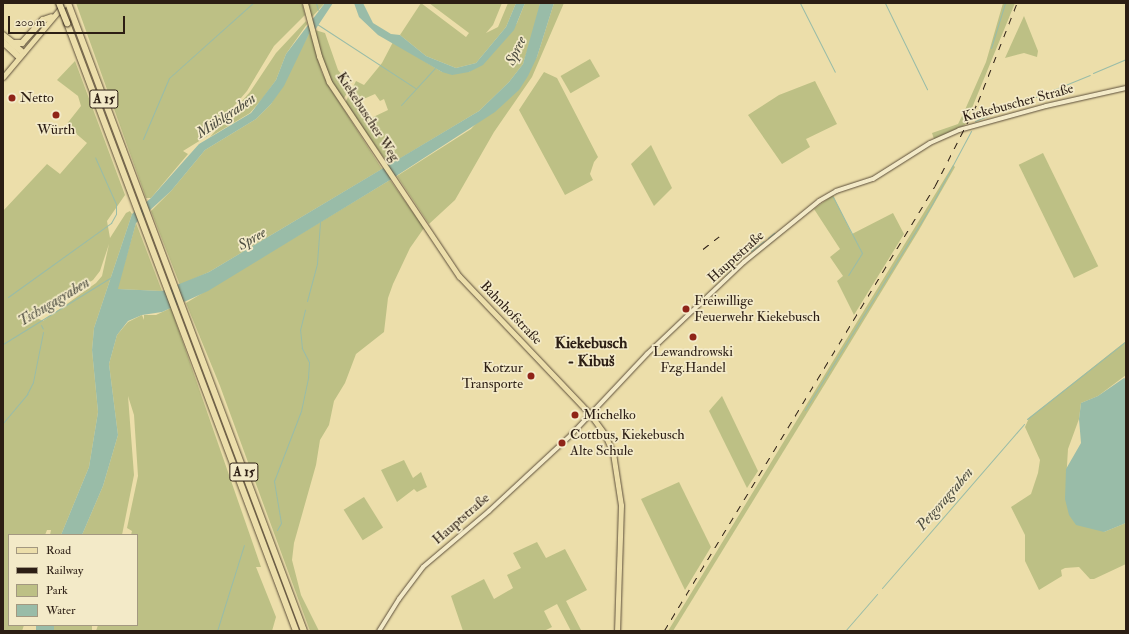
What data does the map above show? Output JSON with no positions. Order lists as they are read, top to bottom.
{
  "streets": {
    "highway": ["A 15"],
    "main road": ["Kiekebuscher Weg", "Bahnhofstraße"],
    "street": ["Kiekebuscher Straße", "Hauptstraße"]
  },
  "crossings": [
    ["Kiekebuscher Straße", "Hauptstraße"],
    ["Kiekebuscher Weg", "Bahnhofstraße"],
    ["Hauptstraße", "Bahnhofstraße"]
  ],
  "districts": ["Kiekebusch - Kibuš"],
  "water": [
    "Spree",
    "Mühlgraben",
    "Tschugagraben",
    "Petgoragraben"
  ],
  "places": [
    "Netto",
    "Würth",
    "Freiwillige Feuerwehr Kiekebusch",
    "Lewandrowski Fzg.Handel",
    "Kotzur Transporte",
    "Michelko",
    "Cottbus, Kiekebusch Alte Schule"
  ],
  "legend": [
    "Road",
    "Railway",
    "Park",
    "Water"
  ],
  "scale_bar": "200 m"
}
